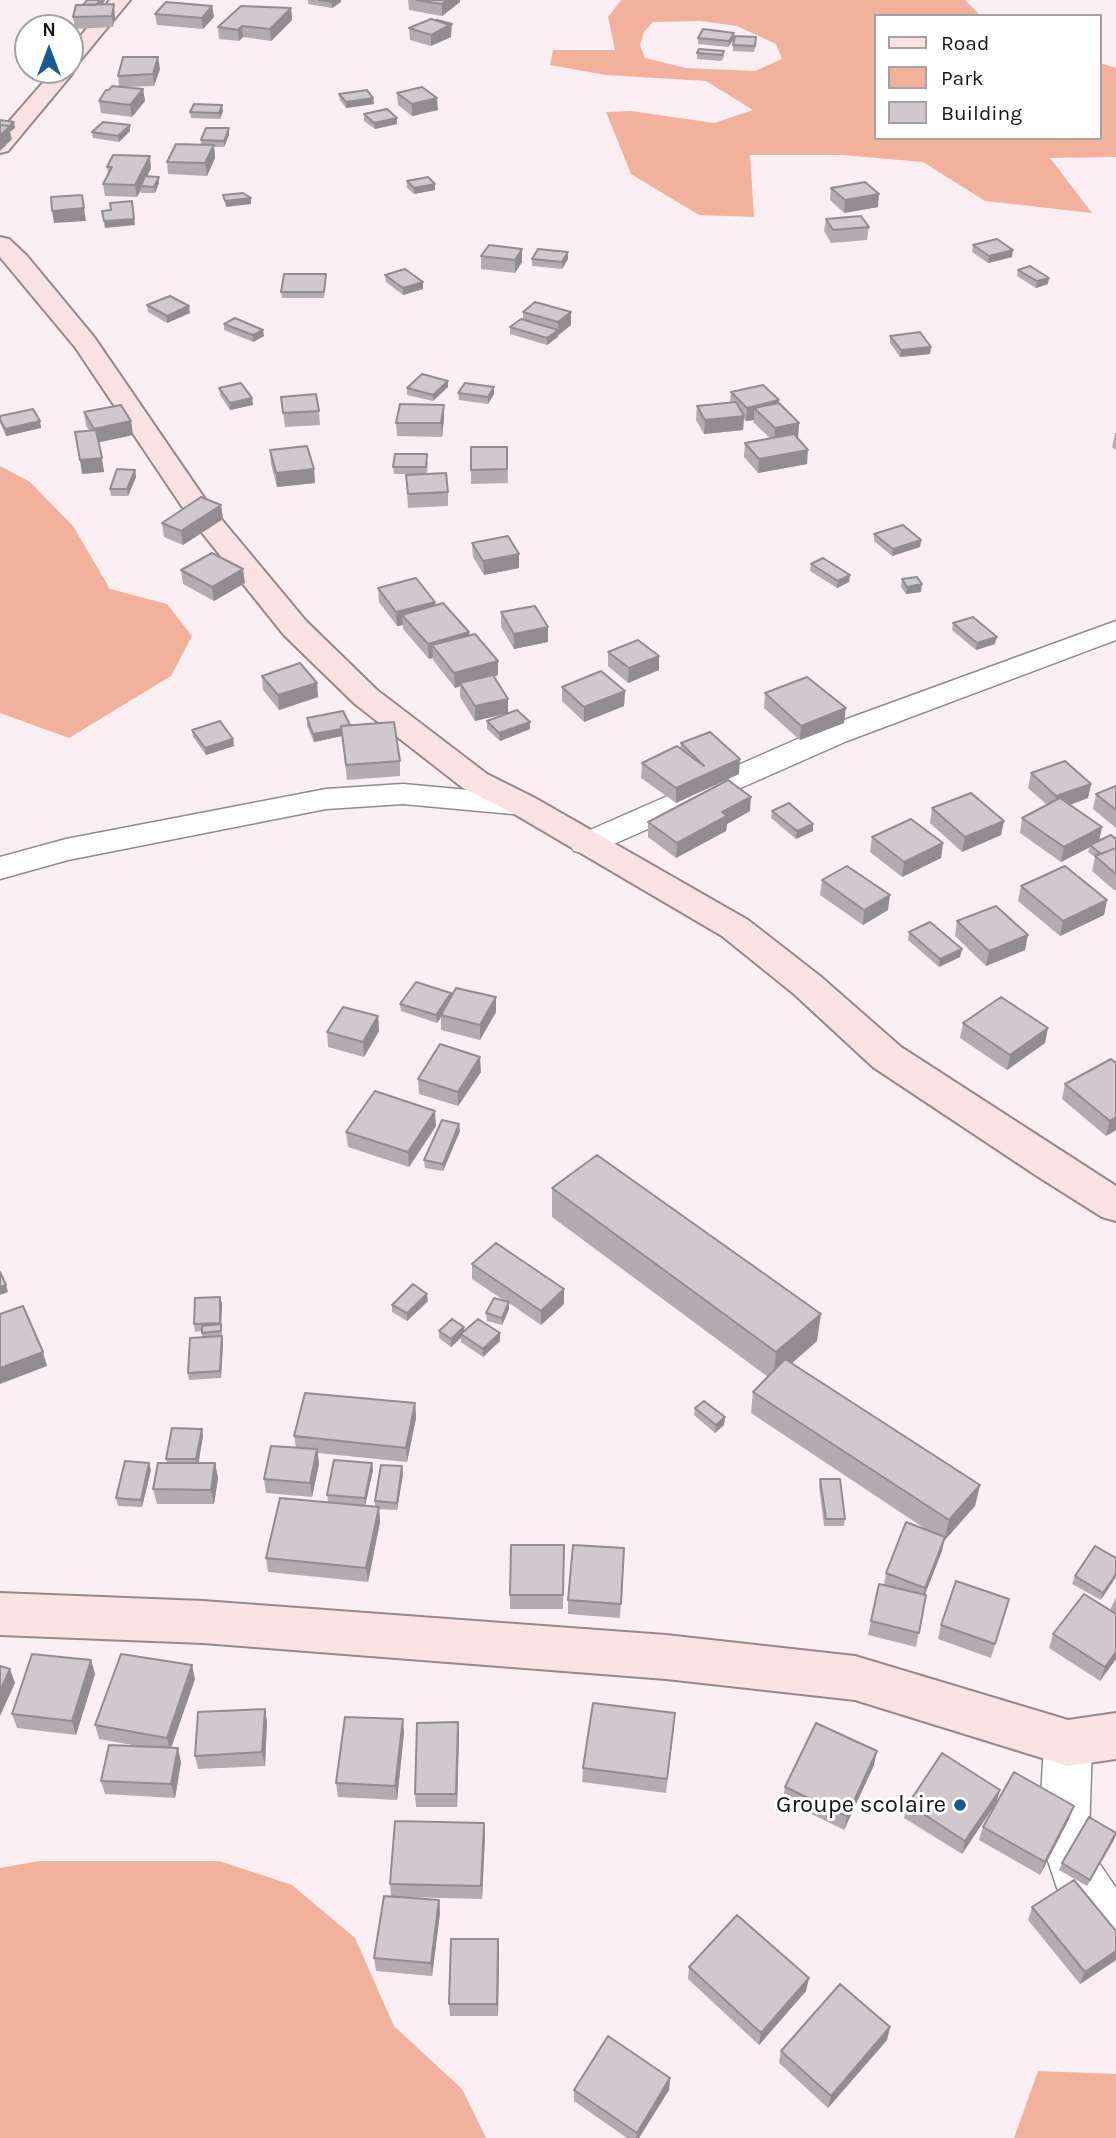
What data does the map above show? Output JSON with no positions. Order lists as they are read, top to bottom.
{
  "places": ["Groupe scolaire"],
  "legend": ["Road", "Park", "Building"],
  "north": "top"
}
